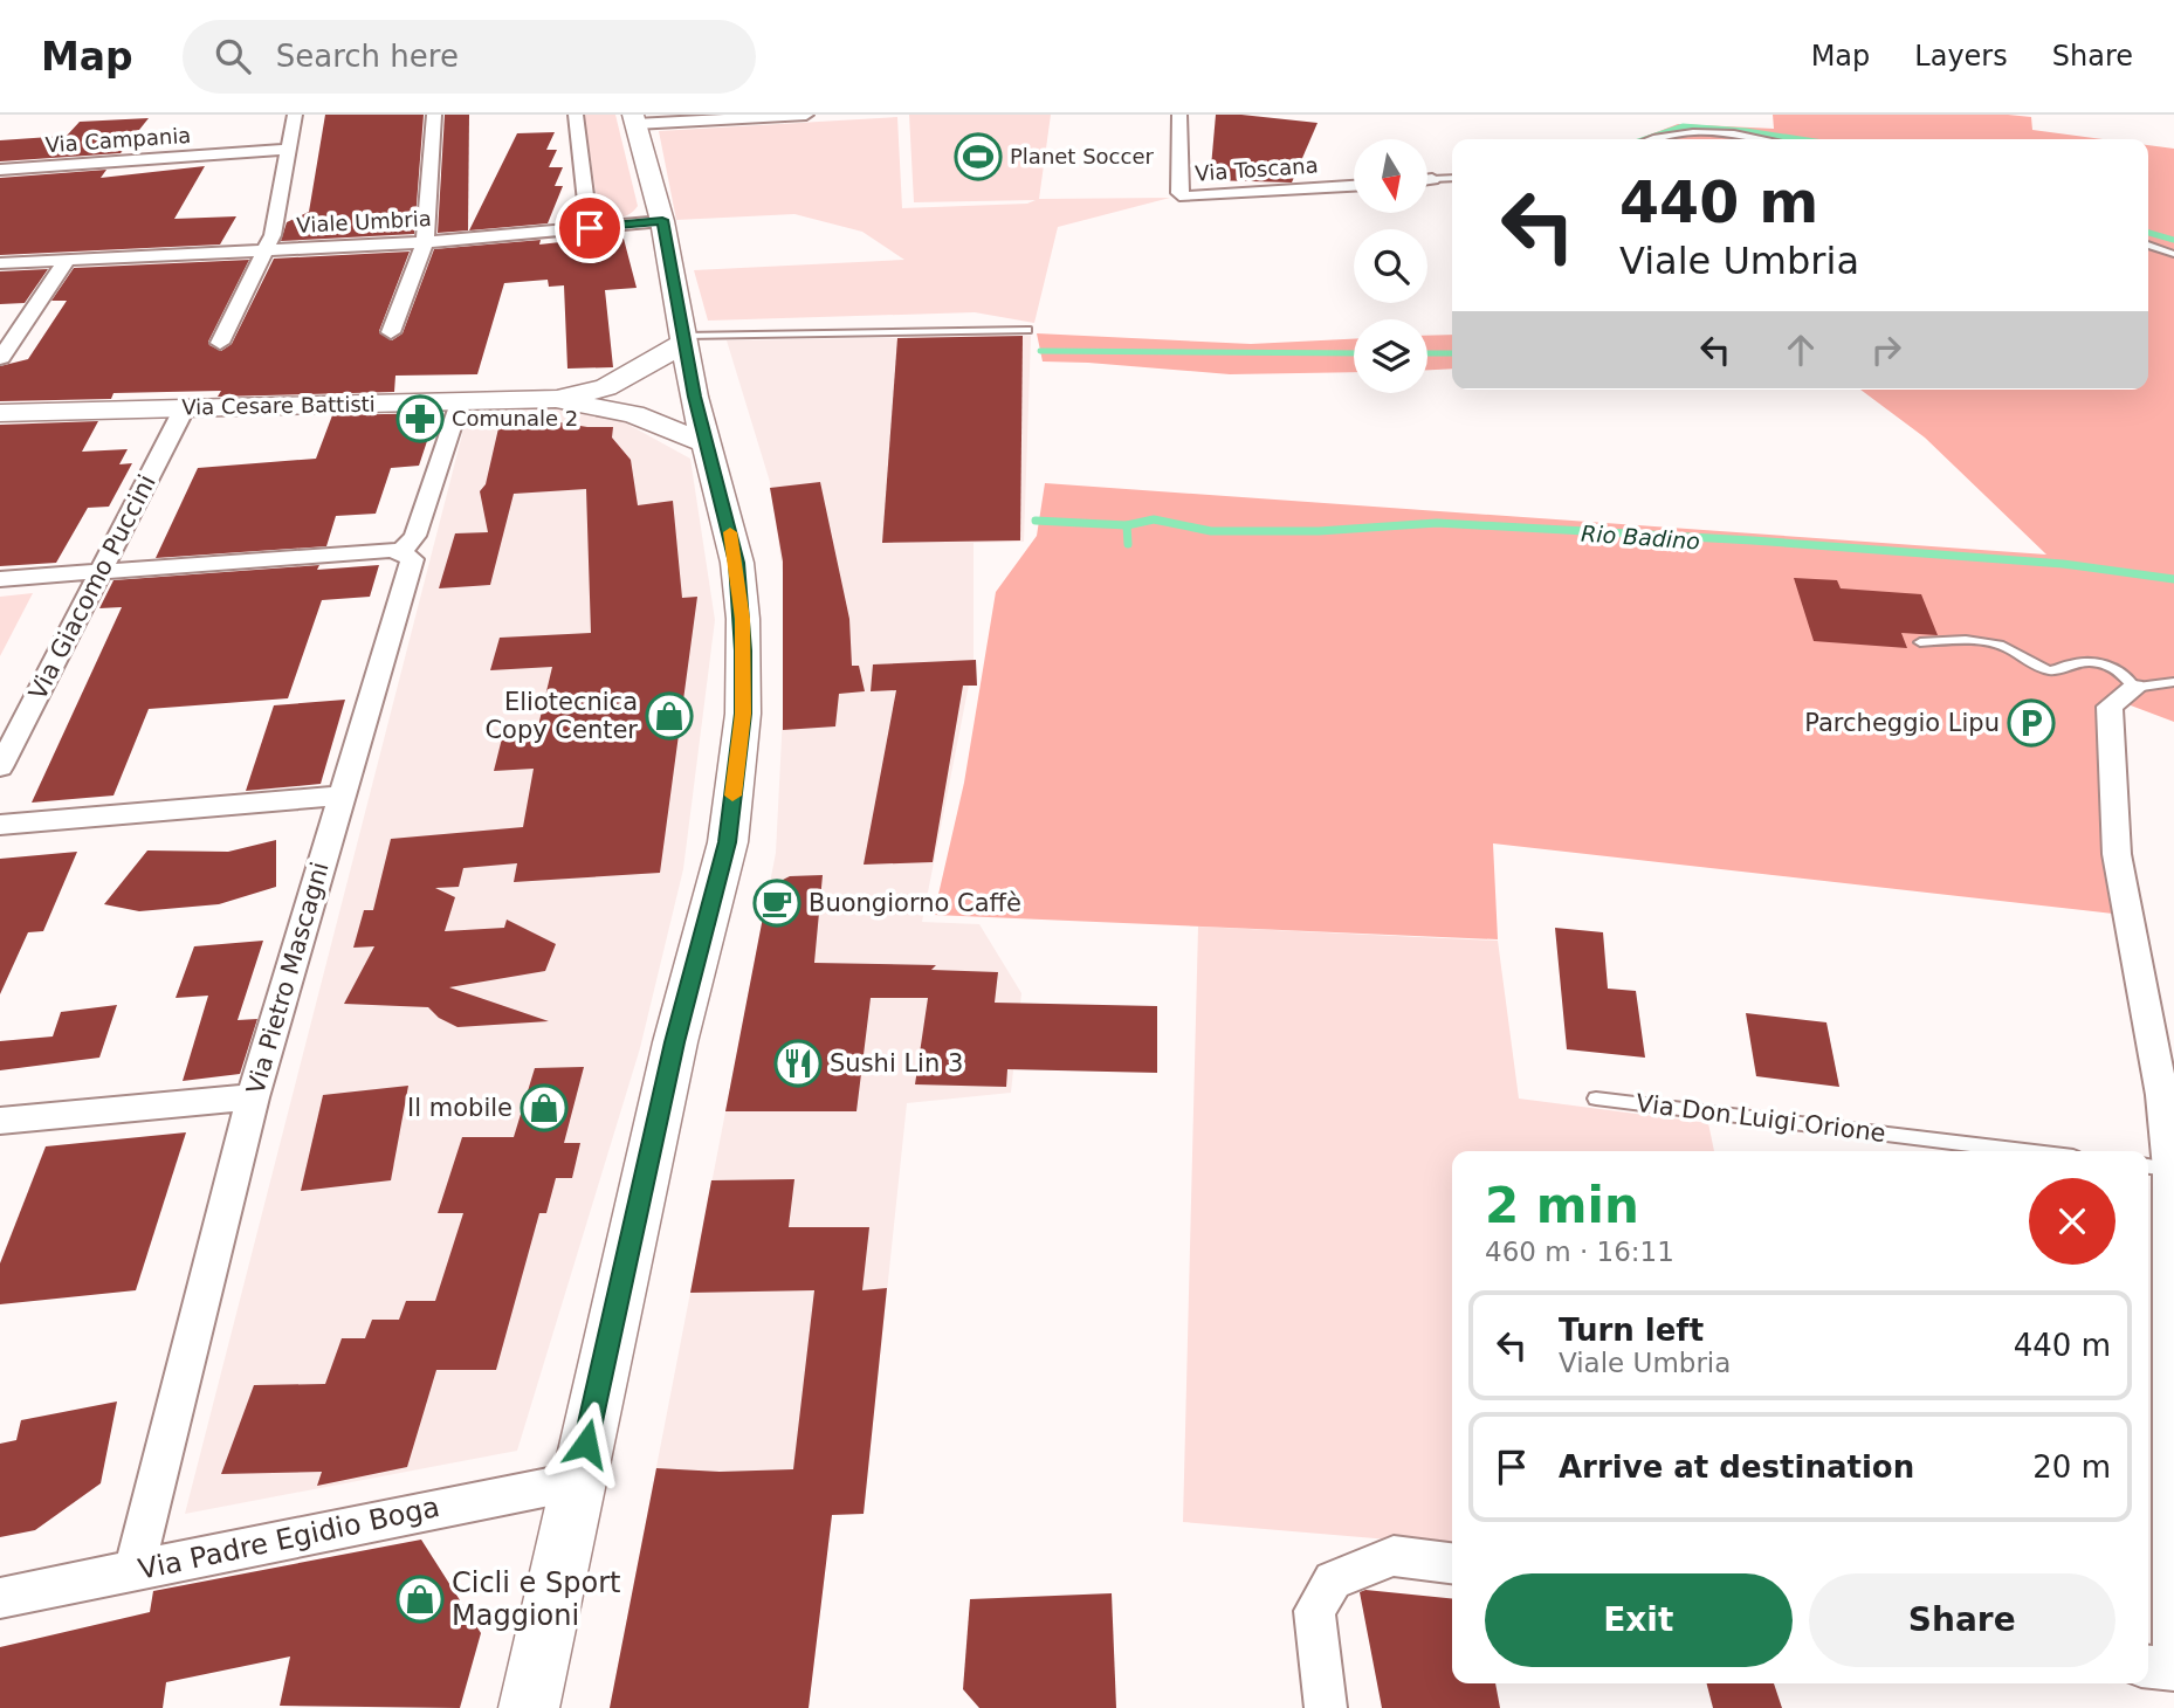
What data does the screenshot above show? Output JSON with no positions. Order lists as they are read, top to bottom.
{
  "streets": {
    "main road": ["Via Cesare Battisti"],
    "street": [
      "Via Campania",
      "Via Toscana",
      "Viale Umbria",
      "Via Giacomo Puccini",
      "Via Pietro Mascagni",
      "Via Padre Egidio Boga"
    ],
    "lane": ["Via Don Luigi Orione"]
  },
  "crossings": [
    ["Via Cesare Battisti", "Via Giacomo Puccini"],
    ["Via Pietro Mascagni", "Via Padre Egidio Boga"]
  ],
  "water": ["Rio Badino"],
  "places": {
    "sports": ["Planet Soccer"],
    "pharmacy": ["Comunale 2"],
    "shop": ["Eliotecnica Copy Center", "Il mobile", "Cicli e Sport Maggioni"],
    "parking": ["Parcheggio Lipu"],
    "cafe": ["Buongiorno Caffè"],
    "restaurant": ["Sushi Lin 3"]
  },
  "north": "bottom",
  "page": {
    "header": "Map",
    "search": "Search here",
    "nav": ["Map", "Layers", "Share"],
    "turn": ["440 m", "Viale Umbria"],
    "heading": ["2 min", "460 m · 16:11"],
    "list": [
      {
        "name": "Turn left",
        "note": "Viale Umbria",
        "value": "440 m"
      },
      {
        "name": "Arrive at destination",
        "value": "20 m"
      }
    ],
    "buttons": ["Exit", "Share"]
  }
}
